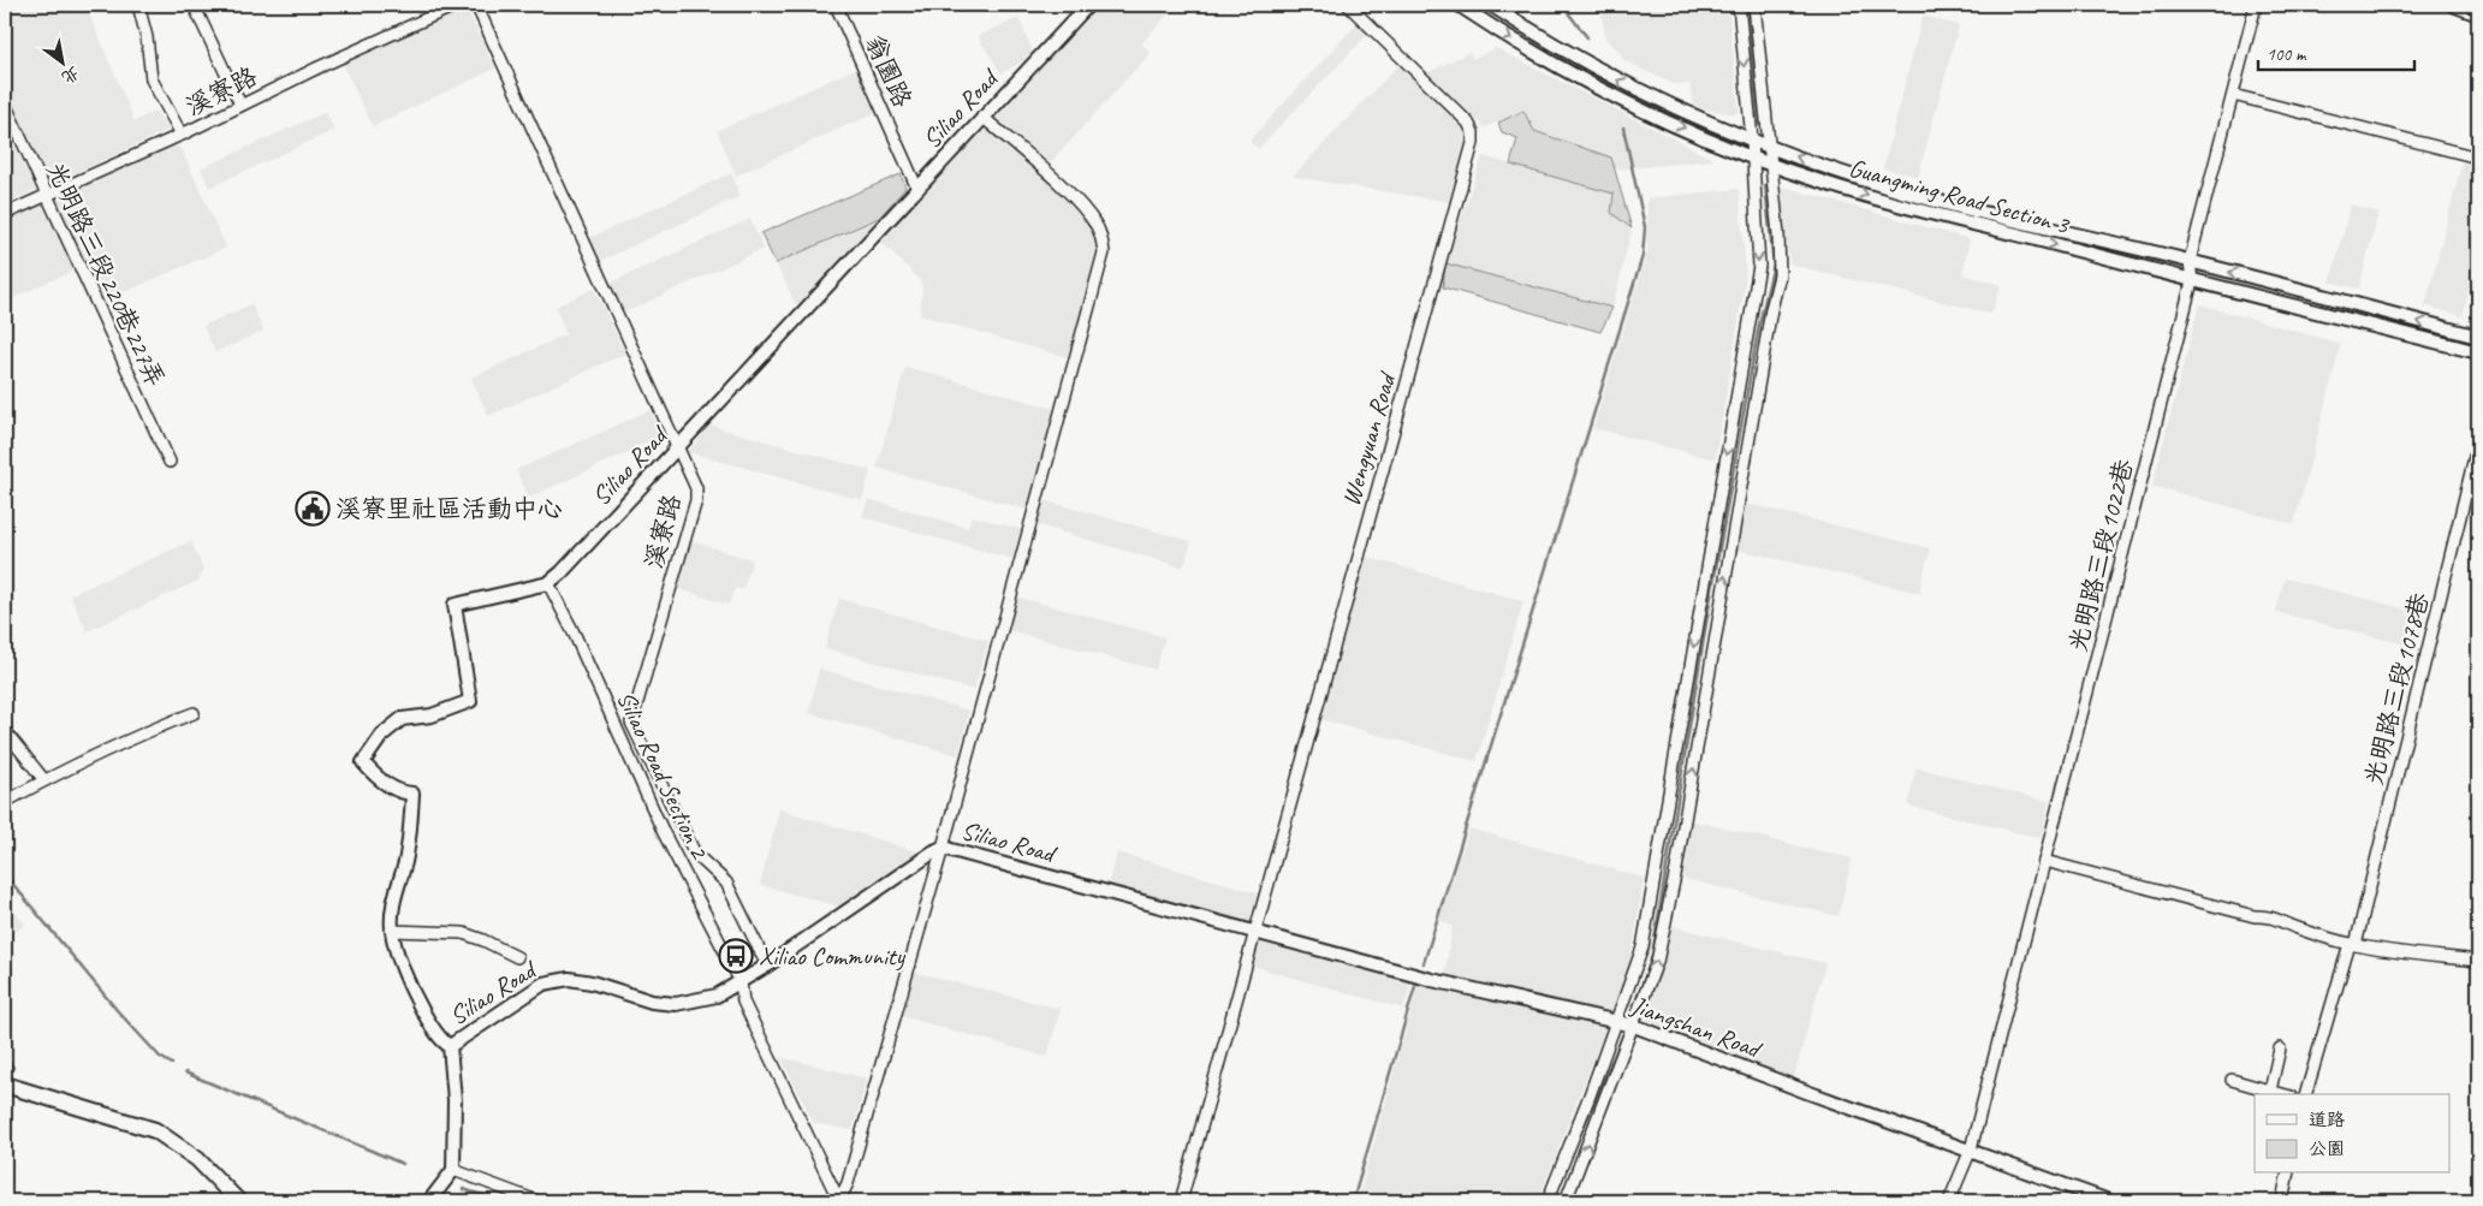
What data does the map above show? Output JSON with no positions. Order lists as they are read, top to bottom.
{
  "streets": {
    "street": [
      "翁園路",
      "溪寮路",
      "Siliao Road",
      "Guangming Road Section 3",
      "光明路三段220巷227弄",
      "Wengyuan Road",
      "光明路三段1022巷",
      "光明路三段1078巷",
      "Siliao Road Section 2",
      "Jiangshan Road"
    ]
  },
  "crossings": [
    ["翁園路", "Siliao Road"],
    ["溪寮路", "Siliao Road"],
    ["溪寮路", "光明路三段220巷227弄"],
    ["Siliao Road", "Wengyuan Road"],
    ["Siliao Road", "Siliao Road Section 2"],
    ["Siliao Road", "Jiangshan Road"],
    ["Guangming Road Section 3", "光明路三段1022巷"],
    ["Wengyuan Road", "Jiangshan Road"],
    ["光明路三段1022巷", "Jiangshan Road"]
  ],
  "places": {
    "public building": ["溪寮里社區活動中心"],
    "bus stop": ["Xiliao Community"]
  },
  "legend": ["道路", "公園"],
  "scale_bar": "100 m",
  "north": "bottom right"
}
